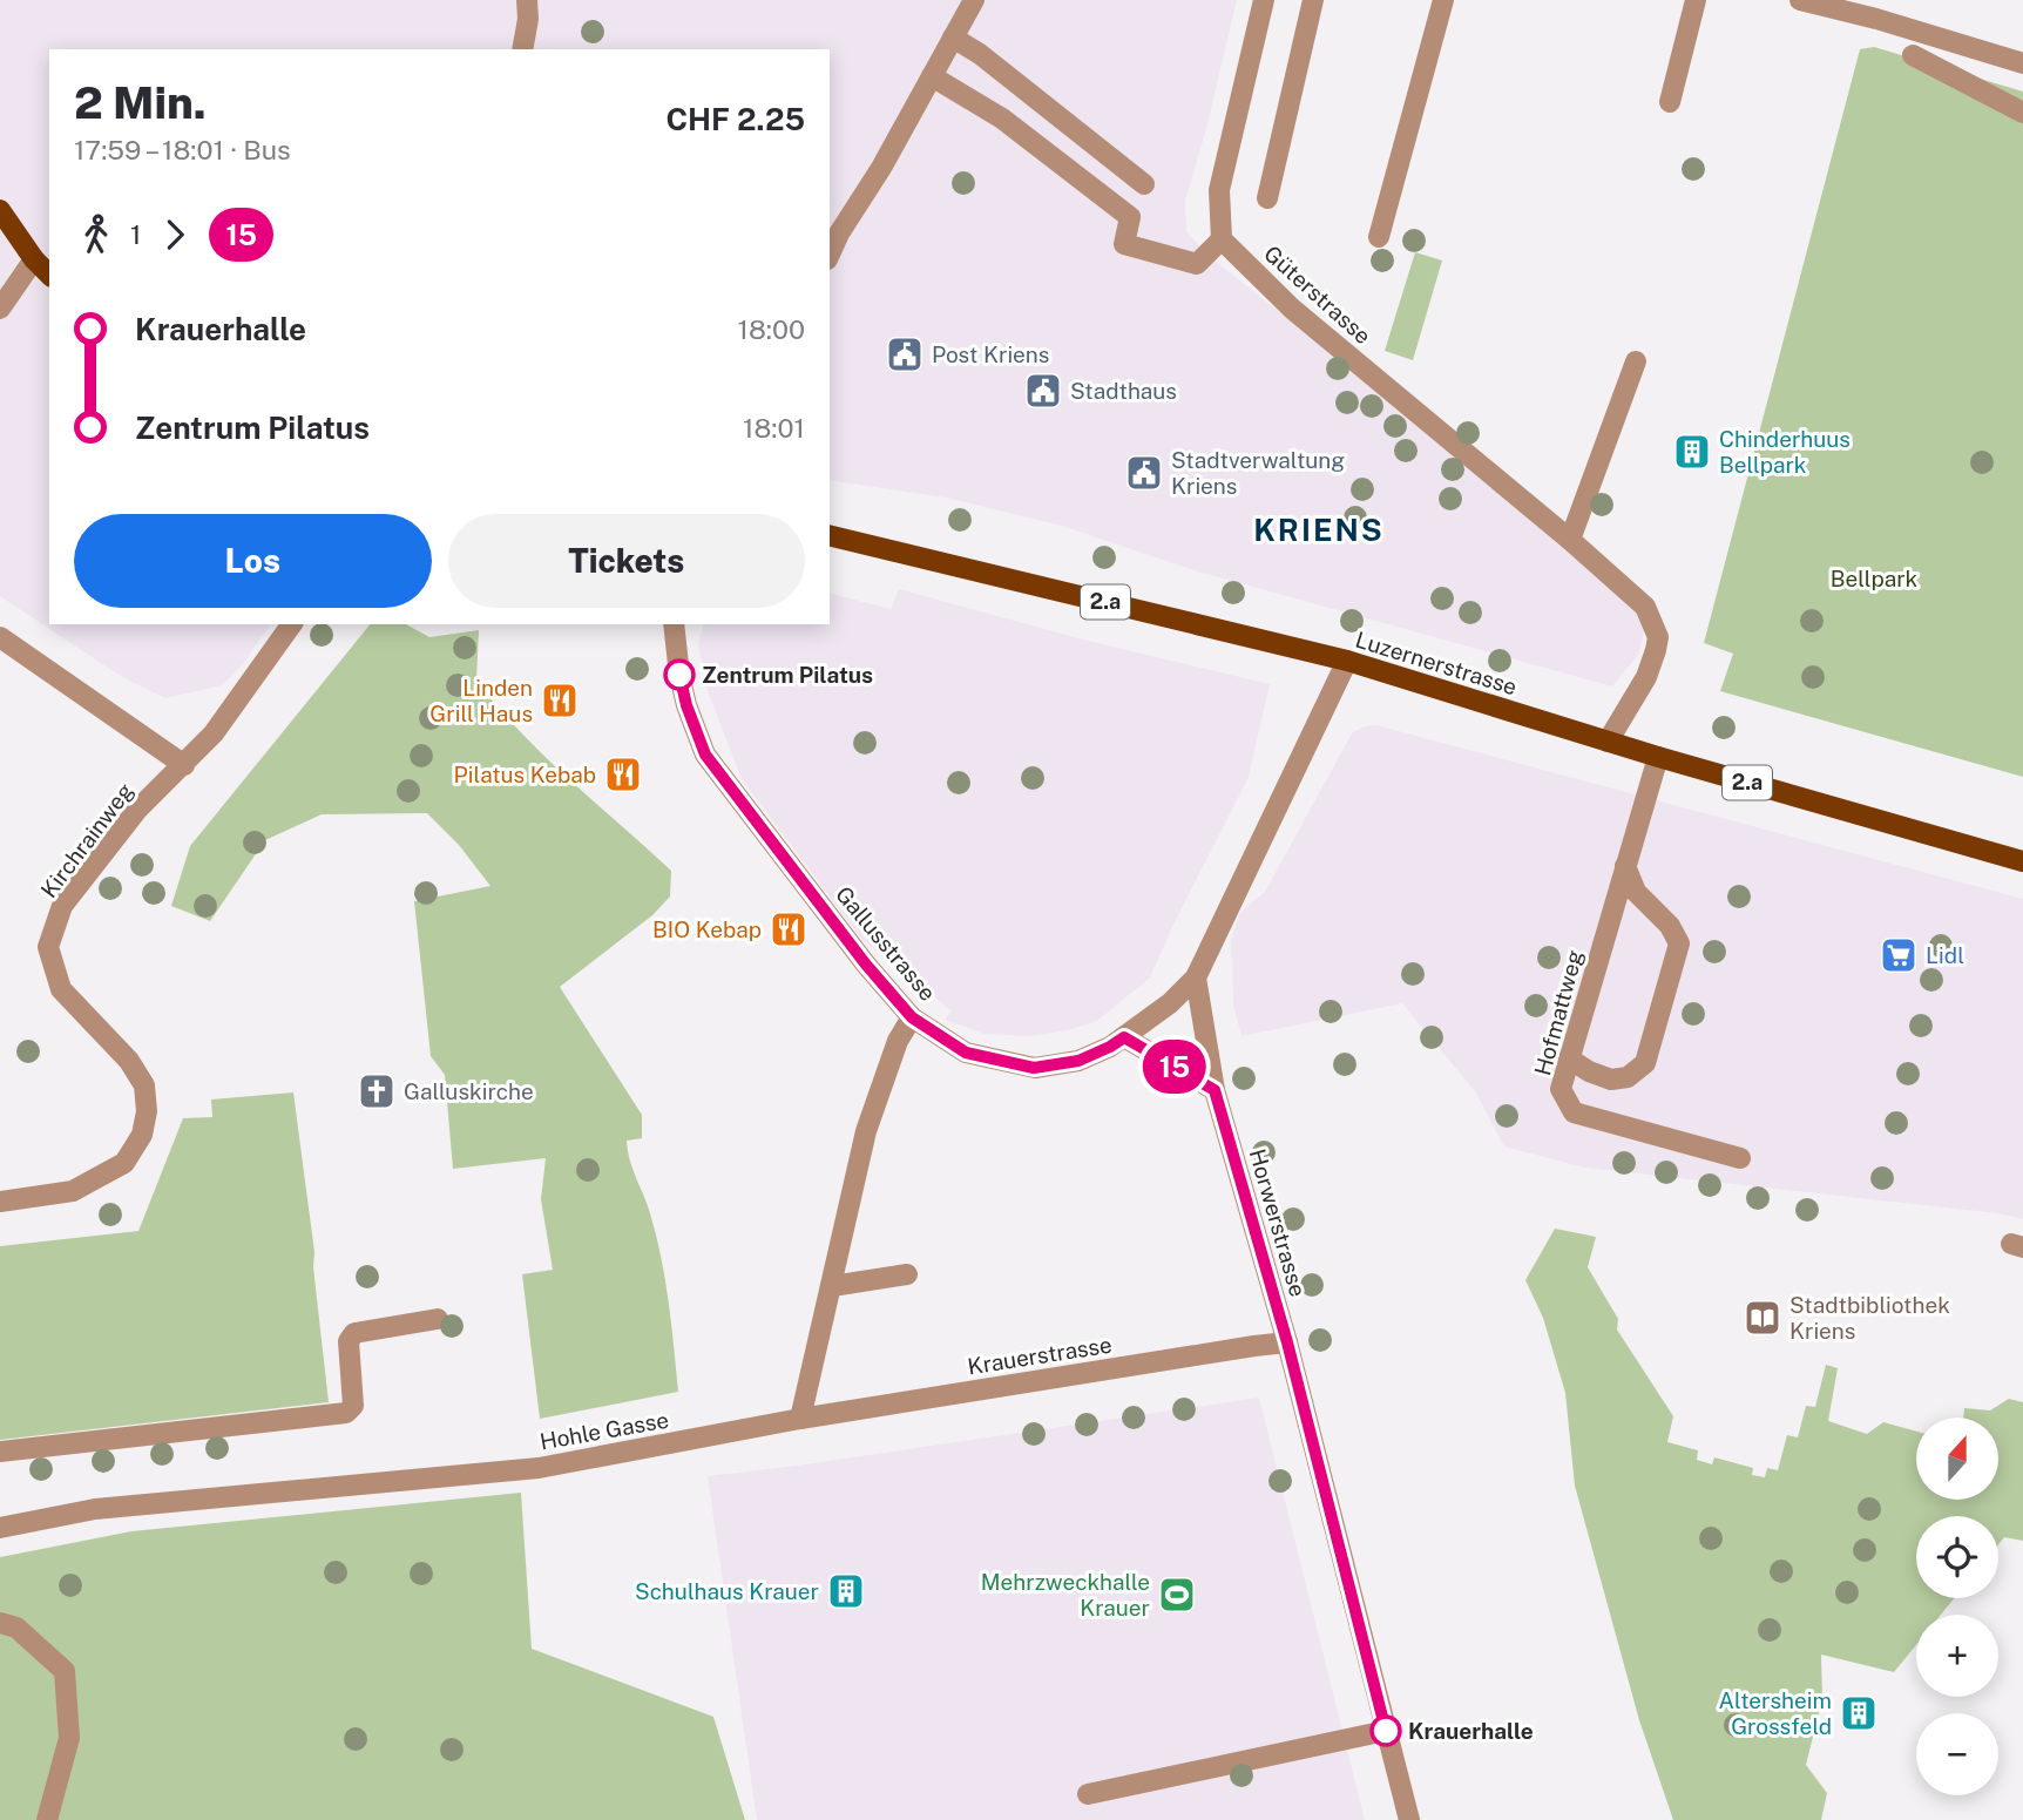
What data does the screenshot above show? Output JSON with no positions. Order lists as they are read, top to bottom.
{
  "streets": {
    "main road": ["2.a", "Luzernerstrasse"],
    "street": [
      "Güterstrasse",
      "Kirchrainweg",
      "Gallusstrasse",
      "Hofmattweg",
      "Horwerstrasse",
      "Krauerstrasse",
      "Hohle Gasse"
    ]
  },
  "crossings": [
    ["Güterstrasse", "Luzernerstrasse"],
    ["Luzernerstrasse", "Hofmattweg"],
    ["Gallusstrasse", "Horwerstrasse"],
    ["Horwerstrasse", "Krauerstrasse"],
    ["Krauerstrasse", "Hohle Gasse"]
  ],
  "districts": ["KRIENS"],
  "parks": ["Bellpark"],
  "places": {
    "public building": ["Post Kriens", "Stadthaus", "Stadtverwaltung Kriens"],
    "building": ["Chinderhuus Bellpark", "Schulhaus Krauer", "Altersheim Grossfeld"],
    "other": ["Zentrum Pilatus", "Krauerhalle"],
    "restaurant": ["Linden Grill Haus", "Pilatus Kebab", "BIO Kebap"],
    "supermarket": ["Lidl"],
    "church": ["Galluskirche"],
    "library": ["Stadtbibliothek Kriens"],
    "sports": ["Mehrzweckhalle Krauer"]
  },
  "lines": ["bus line 15"],
  "north": "top",
  "page": {
    "on_map": "15",
    "heading": ["2 Min.", "17:59 – 18:01 · Bus", "CHF 2.25"],
    "legs": ["1", "15"],
    "list": [
      {
        "name": "Krauerhalle",
        "value": "18:00"
      },
      {
        "name": "Zentrum Pilatus",
        "value": "18:01"
      }
    ],
    "buttons": ["Los", "Tickets"],
    "map_buttons": ["+", "−"]
  }
}
